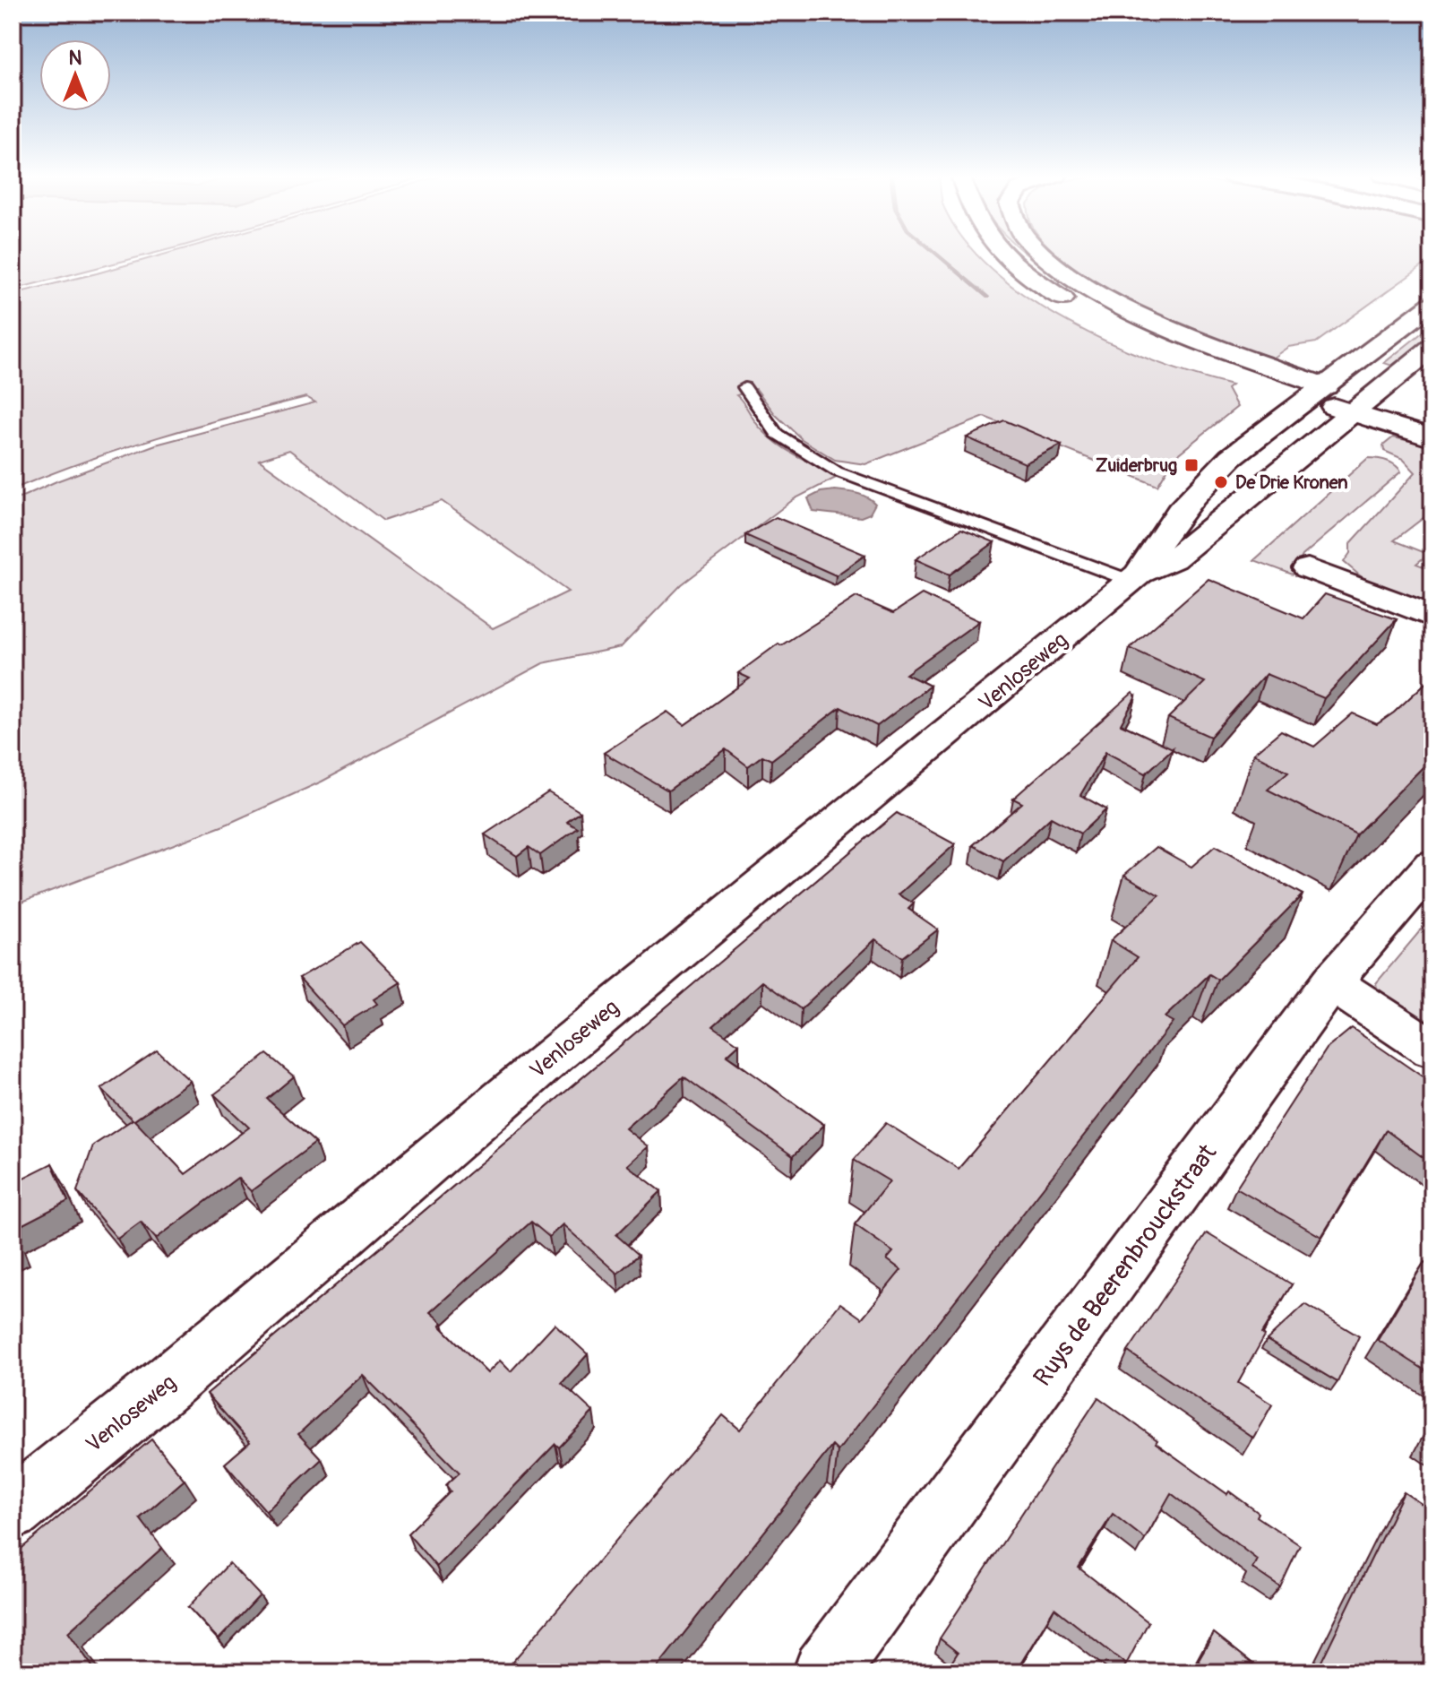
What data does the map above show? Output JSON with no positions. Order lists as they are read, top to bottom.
{
  "streets": {
    "main road": ["Venloseweg", "Ruys de Beerenbrouckstraat"]
  },
  "places": {
    "transit": ["Zuiderbrug"],
    "other": ["De Drie Kronen"]
  },
  "north": "top"
}
